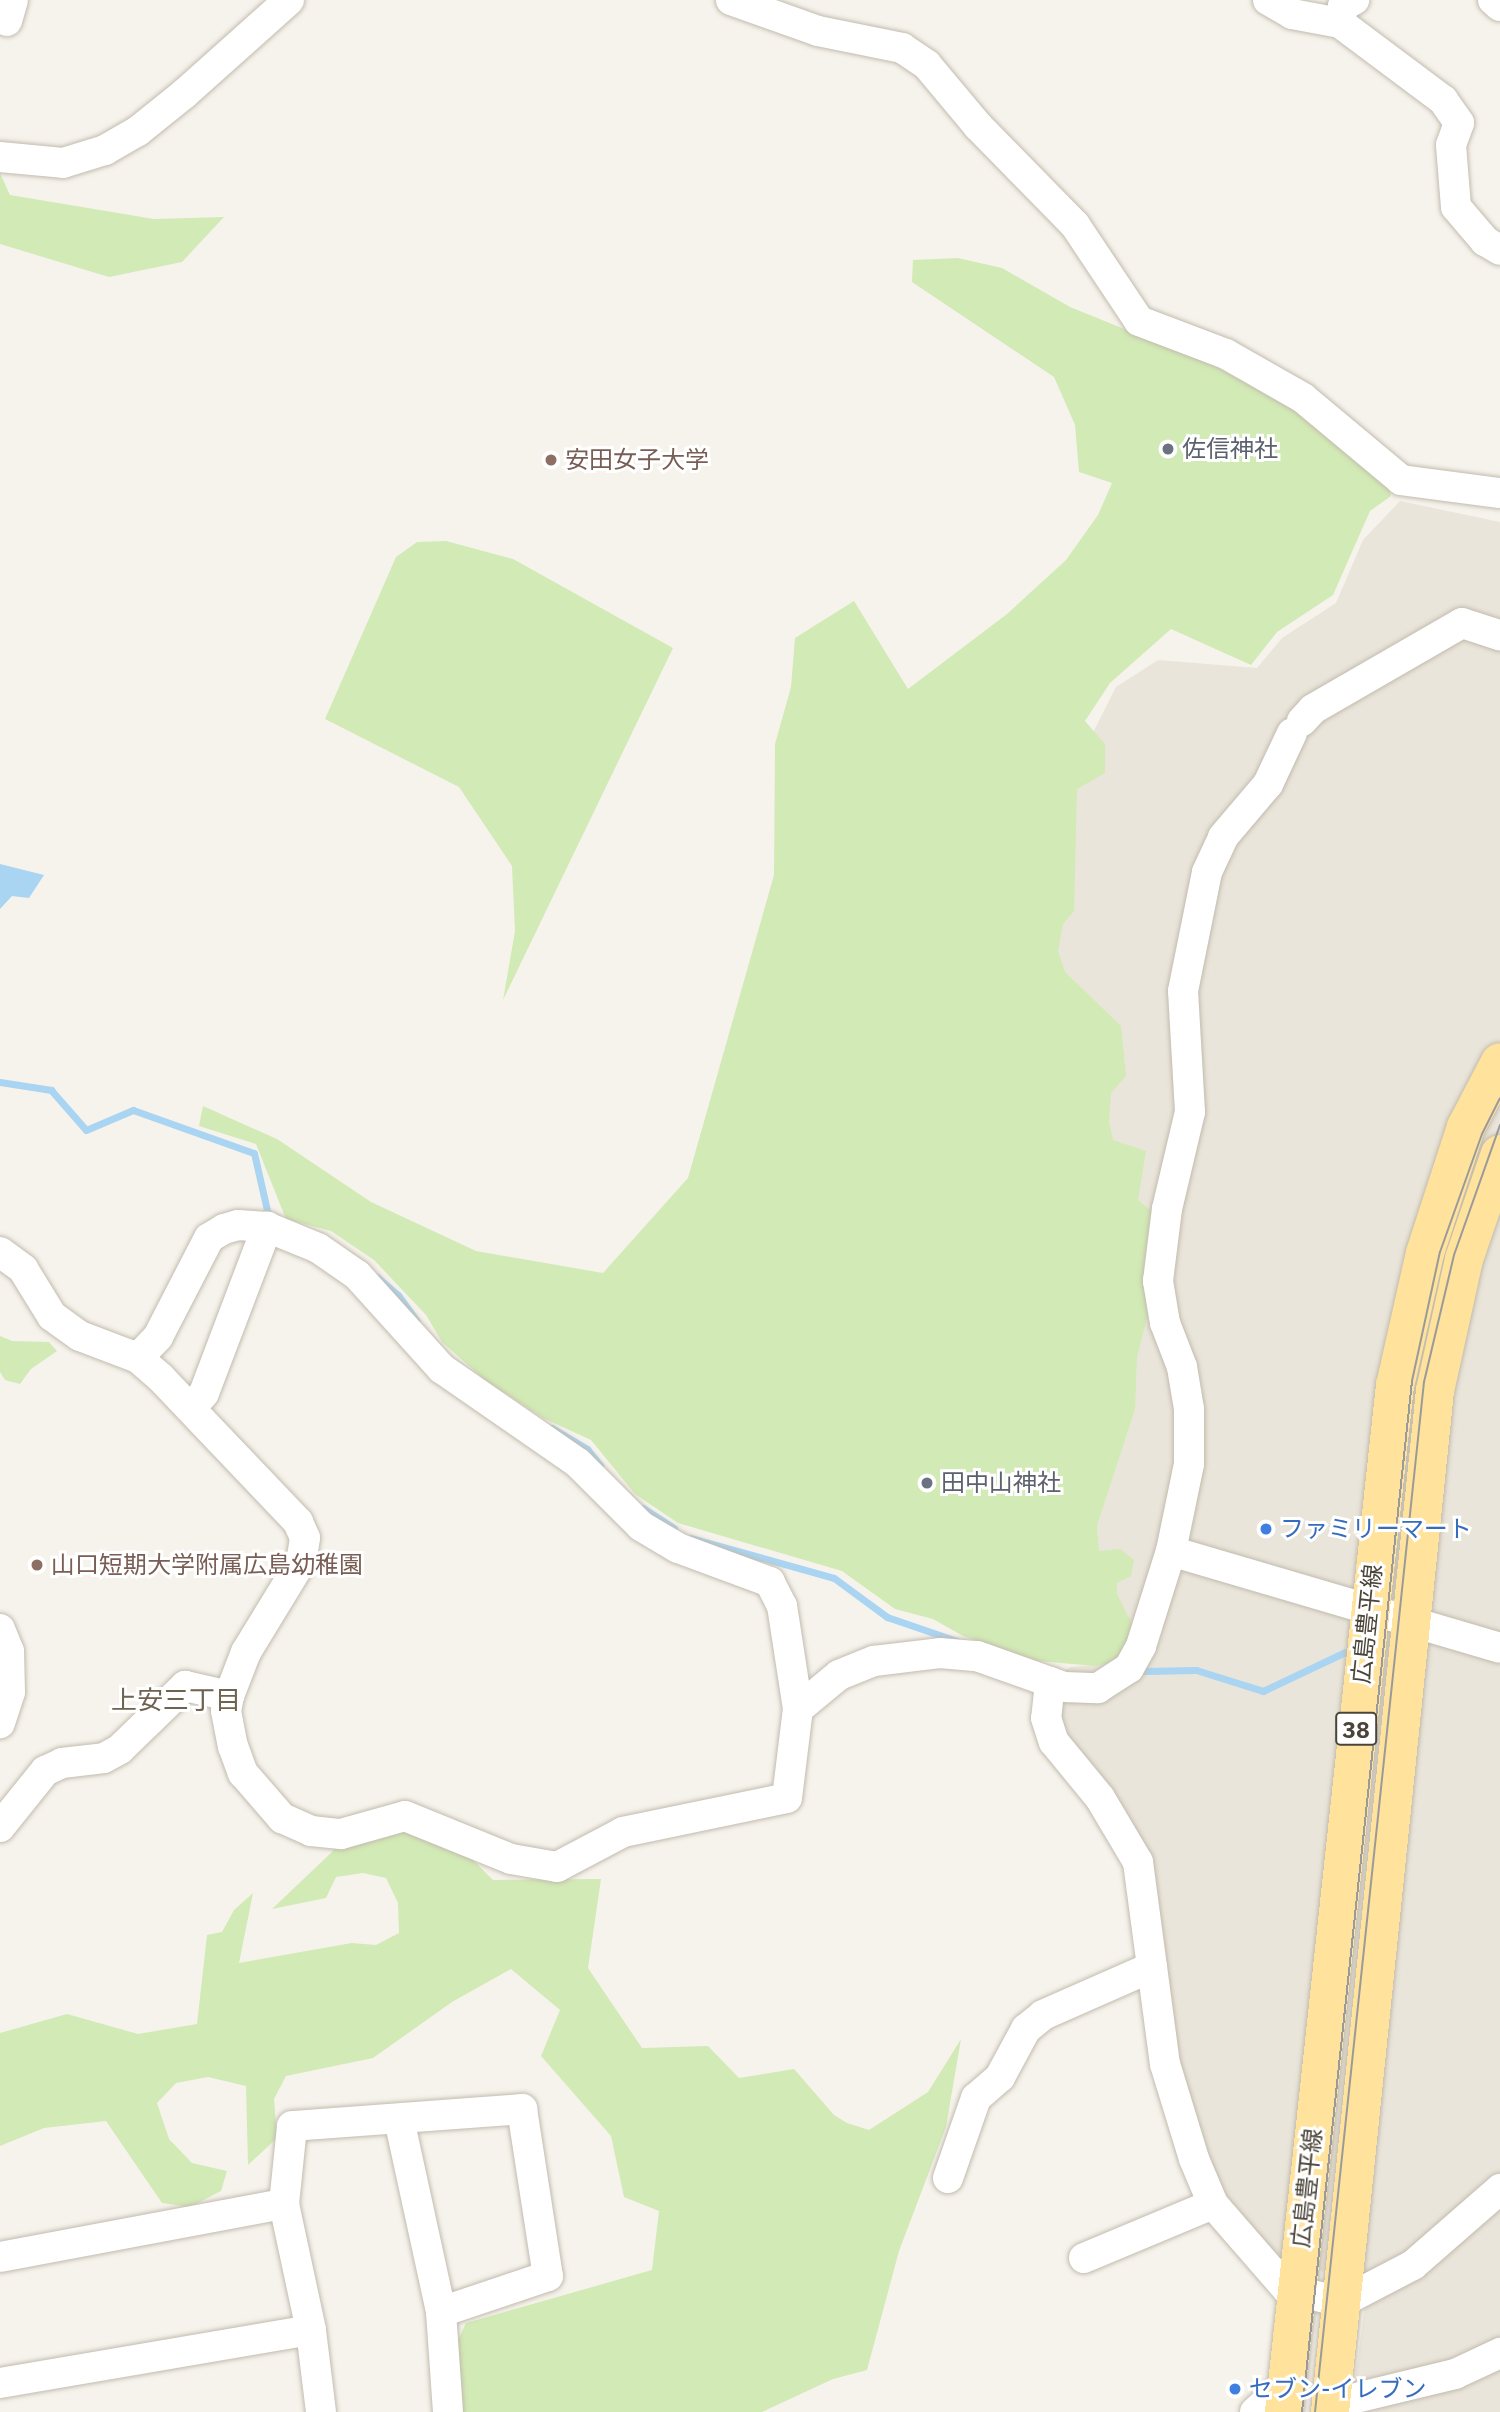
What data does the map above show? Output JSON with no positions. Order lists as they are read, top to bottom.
{
  "streets": {
    "main road": ["広島豊平線", "38"]
  },
  "districts": ["上安三丁目"],
  "places": [
    "佐信神社",
    "安田女子大学",
    "田中山神社",
    "ファミリーマート",
    "山口短期大学附属広島幼稚園",
    "セブン-イレブン"
  ]
}
